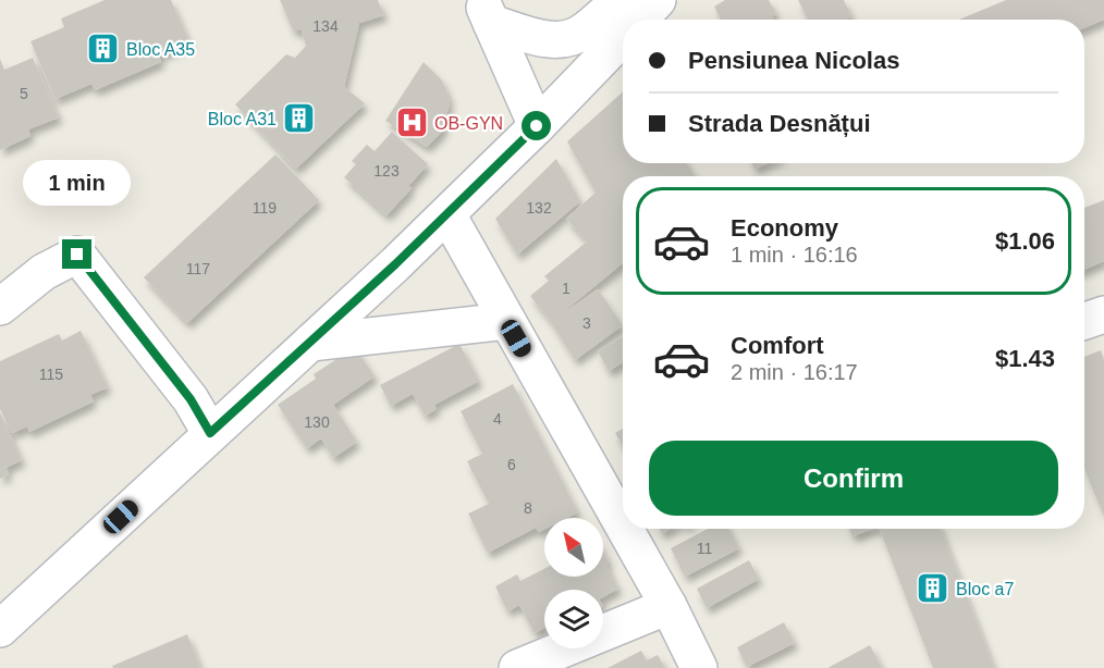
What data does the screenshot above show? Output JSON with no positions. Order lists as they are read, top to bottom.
{
  "places": {
    "building": ["Bloc A35", "Bloc A31", "Bloc a7"],
    "hospital": ["OB-GYN"]
  },
  "house_numbers": [
    "134",
    "5",
    "123",
    "119",
    "132",
    "117",
    "1",
    "3",
    "115",
    "4",
    "130",
    "6",
    "8",
    "11"
  ],
  "north": "top left",
  "page": {
    "banner": ["Pensiunea Nicolas", "Strada Desnățui"],
    "bubble": "1 min",
    "list": [
      {
        "name": "Economy",
        "note": "1 min · 16:16",
        "value": "$1.06"
      },
      {
        "name": "Comfort",
        "note": "2 min · 16:17",
        "value": "$1.43"
      }
    ],
    "buttons": "Confirm"
  }
}
